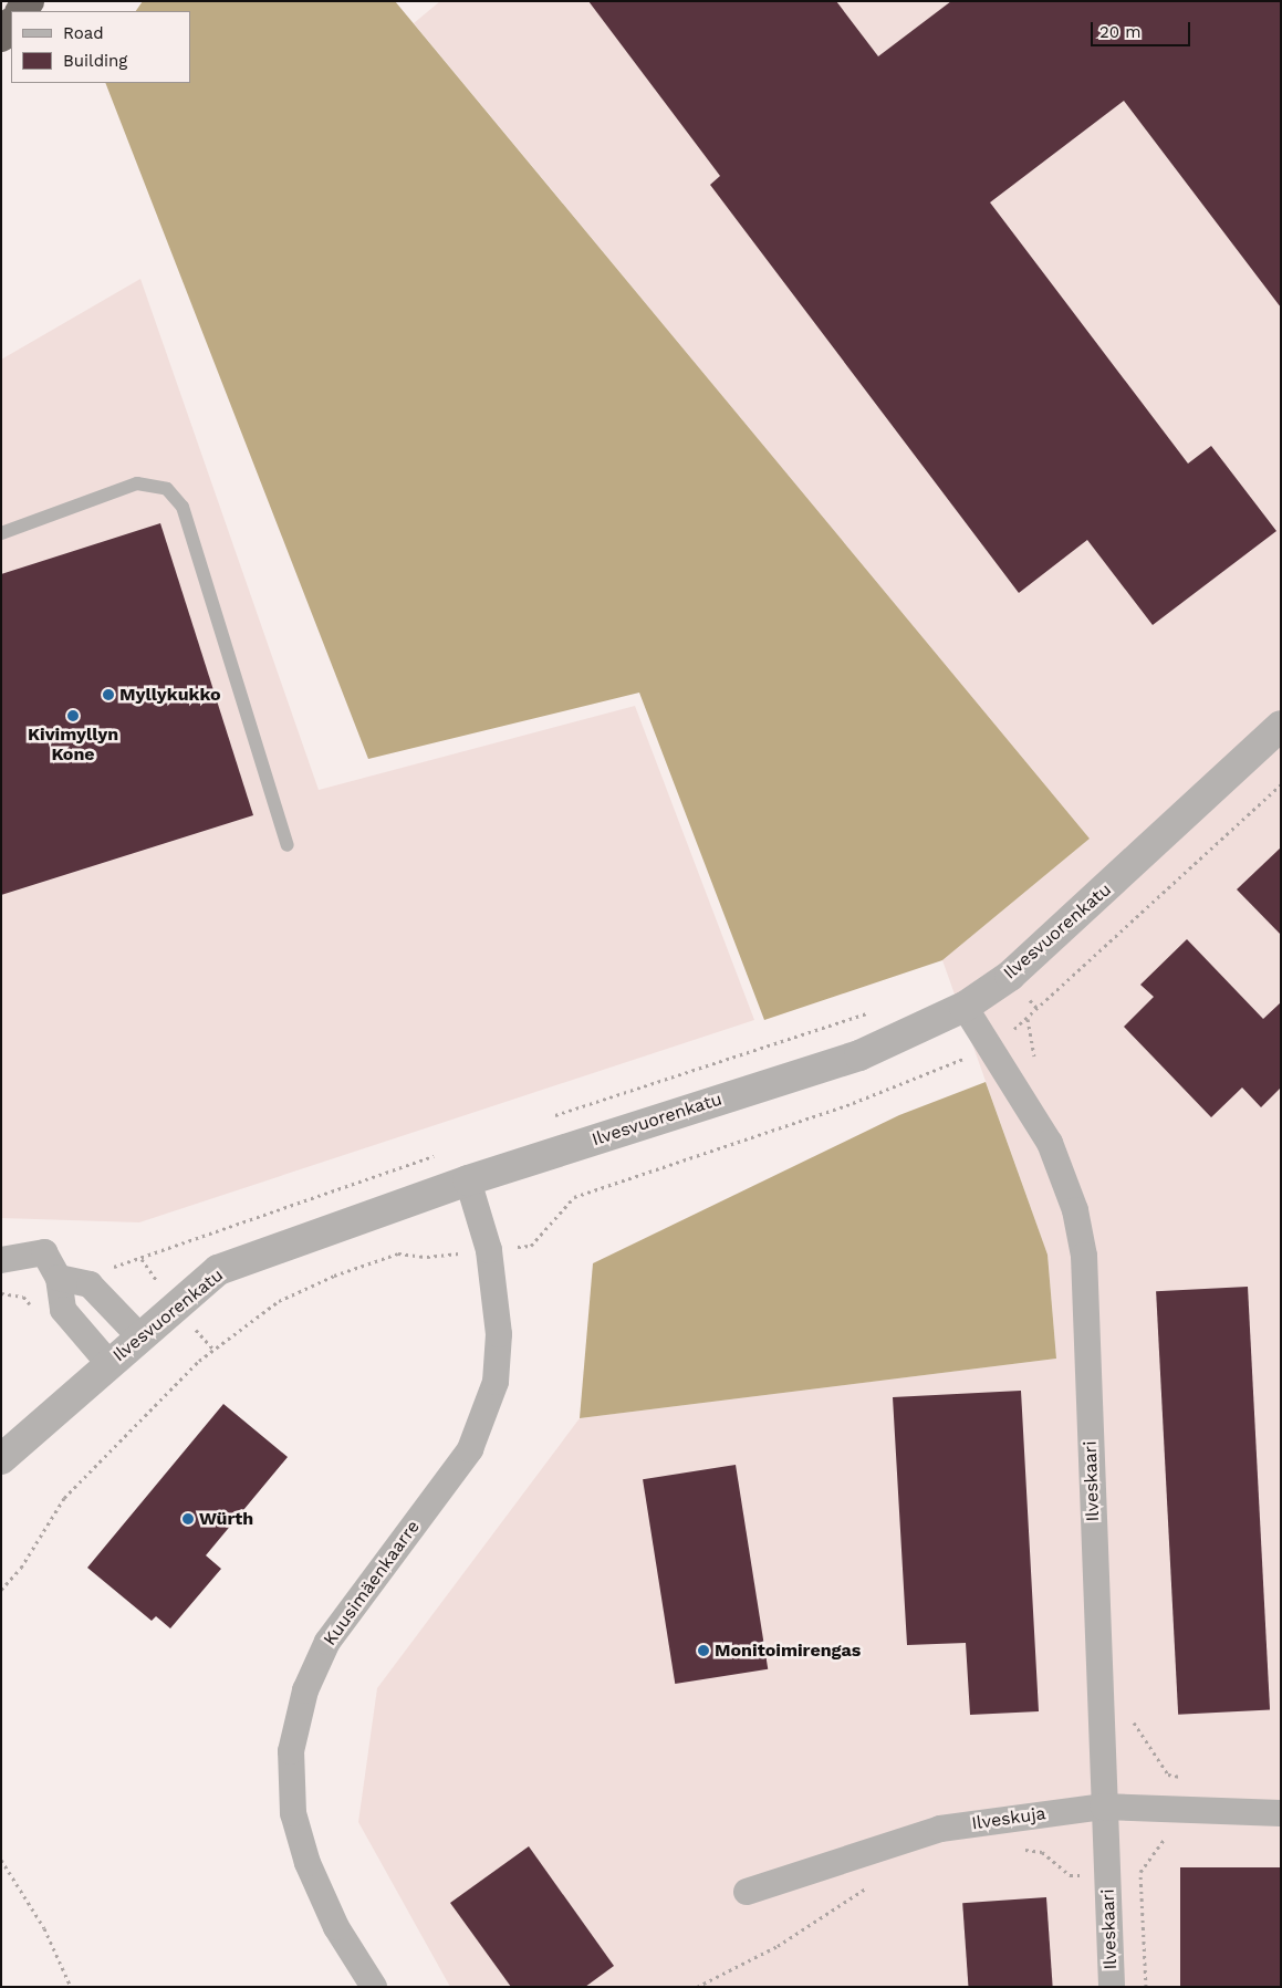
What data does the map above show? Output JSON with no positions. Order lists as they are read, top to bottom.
{
  "streets": {
    "street": [
      "Ilvesvuorenkatu",
      "Ilveskaari",
      "Kuusimäenkaarre",
      "Ilveskuja"
    ]
  },
  "crossings": [
    ["Ilvesvuorenkatu", "Ilveskaari"],
    ["Ilvesvuorenkatu", "Kuusimäenkaarre"],
    ["Ilveskaari", "Ilveskuja"]
  ],
  "places": [
    "Myllykukko",
    "Kivimyllyn Kone",
    "Würth",
    "Monitoimirengas"
  ],
  "legend": ["Road", "Building"],
  "scale_bar": "20 m"
}
